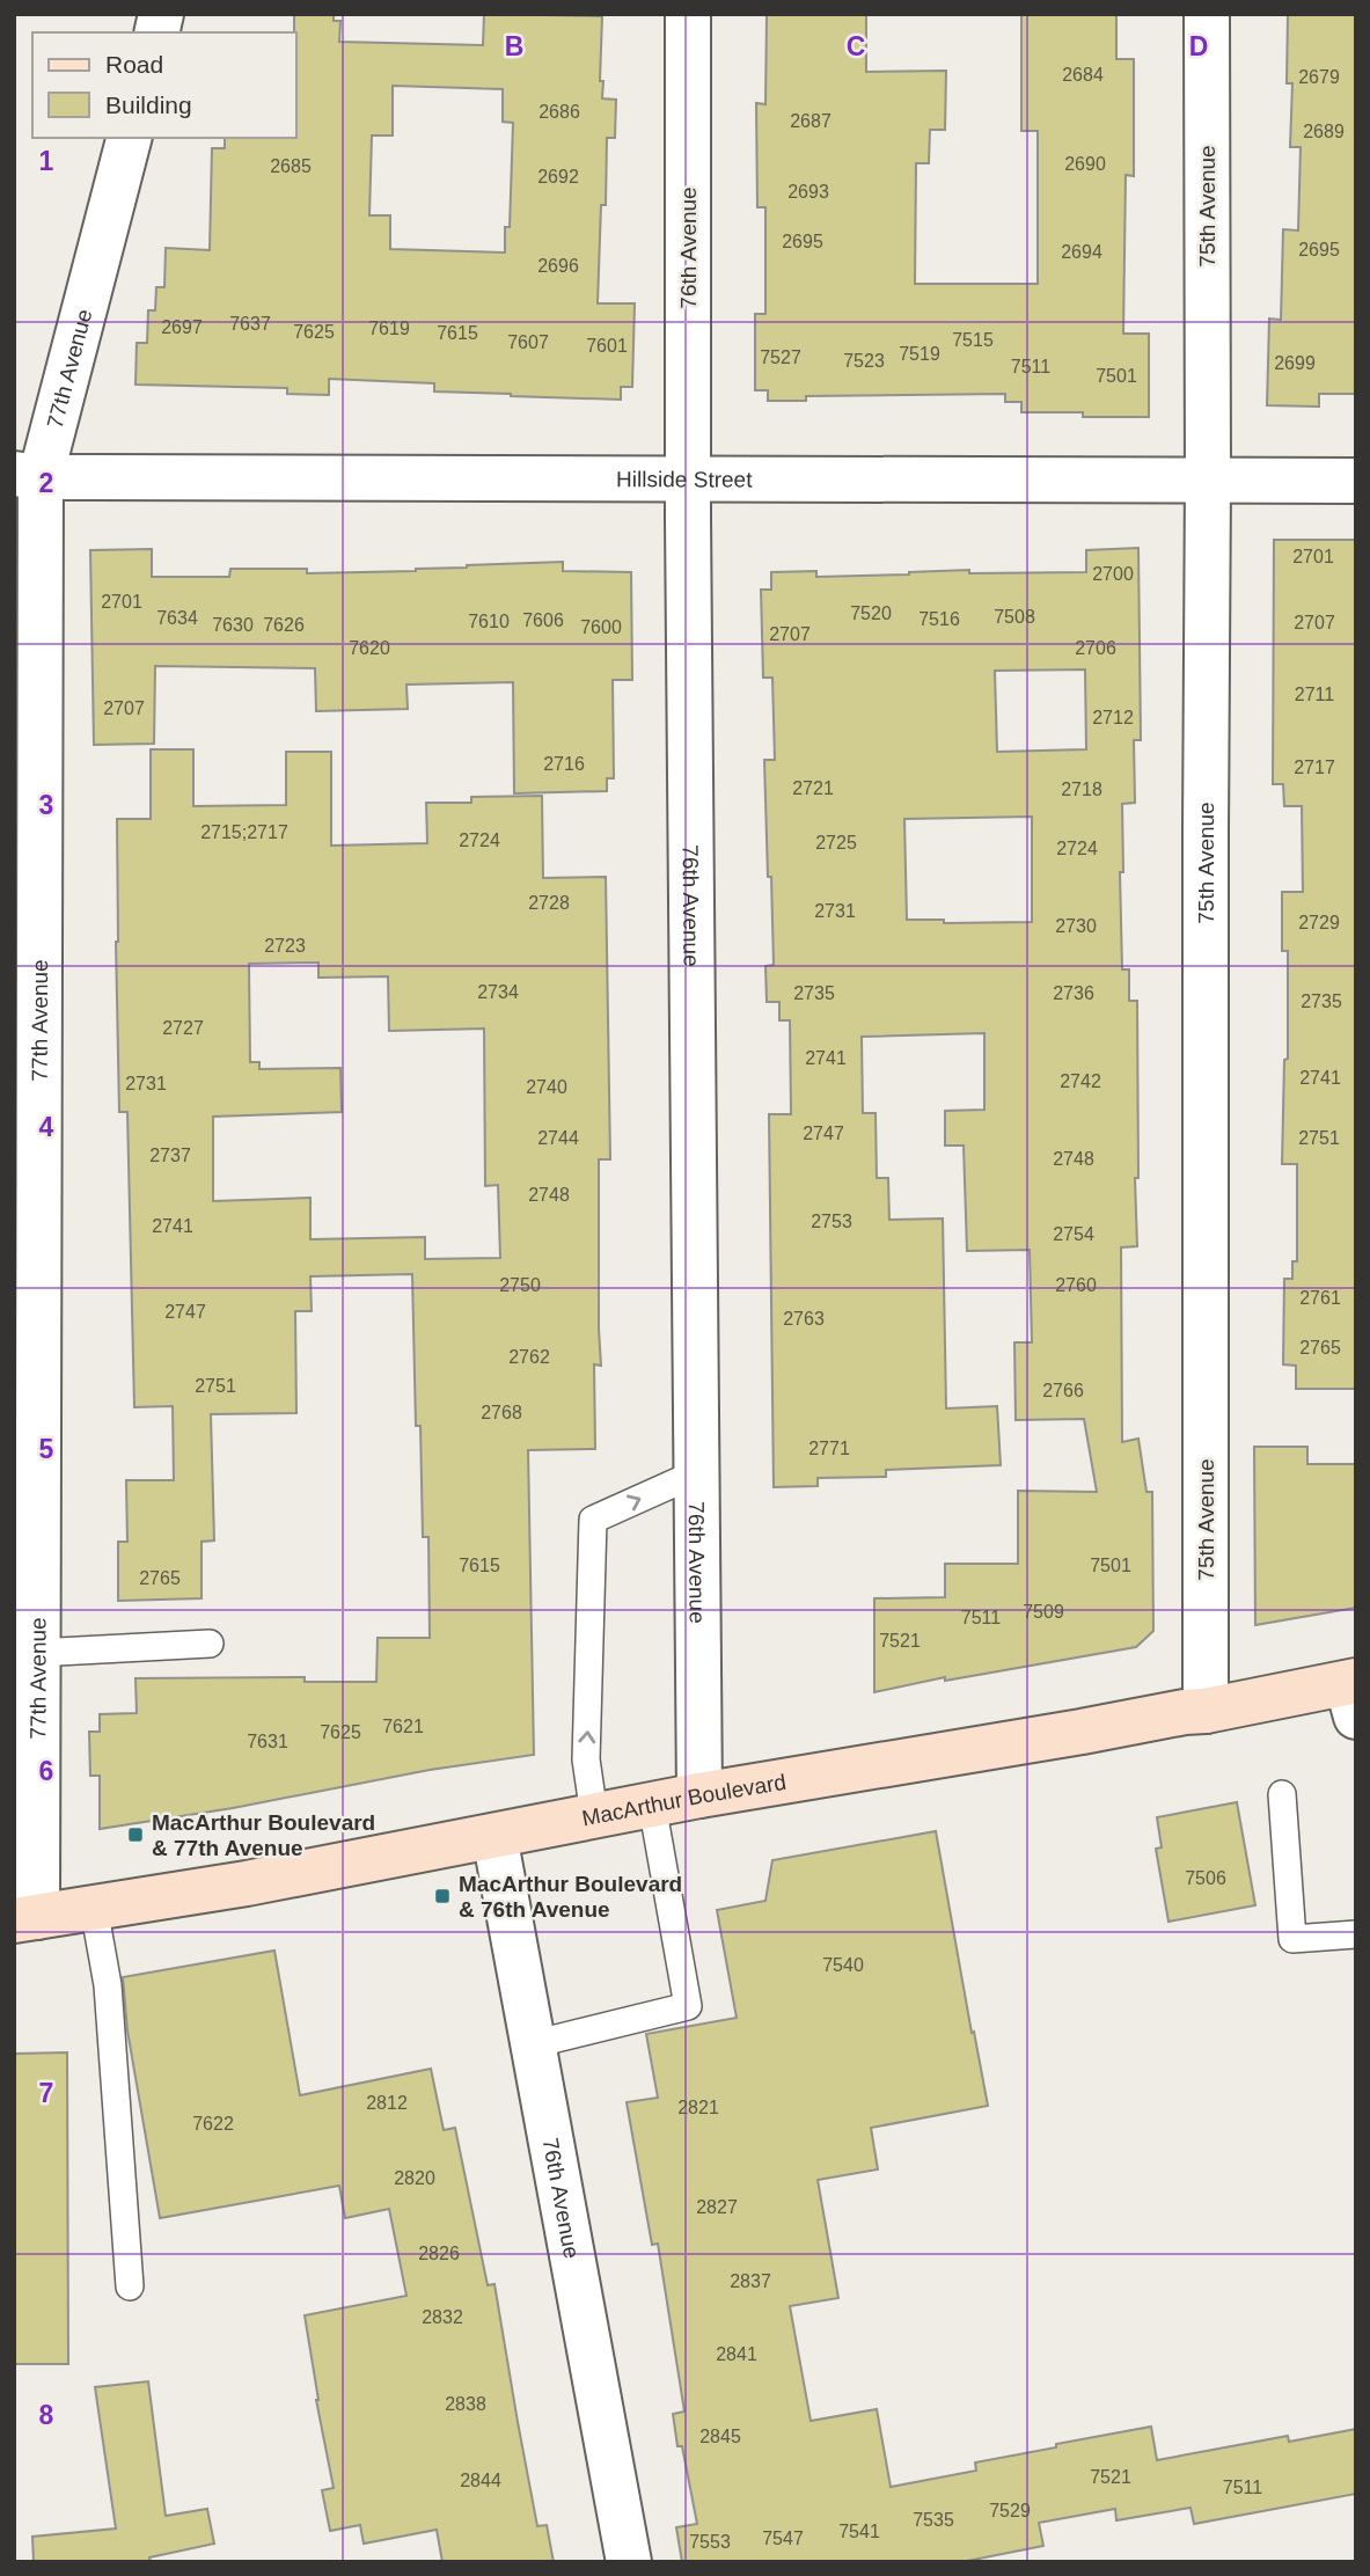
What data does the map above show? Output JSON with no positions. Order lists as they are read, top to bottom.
{
  "streets": {
    "main road": ["MacArthur Boulevard"],
    "street": [
      "75th Avenue",
      "76th Avenue",
      "77th Avenue",
      "Hillside Street"
    ]
  },
  "crossings": [
    ["75th Avenue", "Hillside Street"],
    ["75th Avenue", "MacArthur Boulevard"],
    ["76th Avenue", "Hillside Street"],
    ["76th Avenue", "MacArthur Boulevard"],
    ["77th Avenue", "Hillside Street"],
    ["77th Avenue", "MacArthur Boulevard"]
  ],
  "places": {
    "transit": ["MacArthur Boulevard & 77th Avenue", "MacArthur Boulevard & 76th Avenue"]
  },
  "house_numbers": [
    "2684",
    "2679",
    "2686",
    "2687",
    "2689",
    "2690",
    "2685",
    "2692",
    "2693",
    "2695",
    "2695",
    "2694",
    "2696",
    "7637",
    "2697",
    "7619",
    "7625",
    "7615",
    "7515",
    "7607",
    "7601",
    "7519",
    "7527",
    "7523",
    "2699",
    "7511",
    "7501",
    "2701",
    "2700",
    "2701",
    "7520",
    "7508",
    "7634",
    "7516",
    "7606",
    "7610",
    "2707",
    "7630",
    "7626",
    "7600",
    "2707",
    "7620",
    "2706",
    "2711",
    "2707",
    "2712",
    "2716",
    "2717",
    "2721",
    "2718",
    "2715;2717",
    "2724",
    "2725",
    "2724",
    "2728",
    "2731",
    "2729",
    "2730",
    "2723",
    "2734",
    "2735",
    "2736",
    "2735",
    "2727",
    "2741",
    "2741",
    "2742",
    "2731",
    "2740",
    "2747",
    "2744",
    "2751",
    "2737",
    "2748",
    "2748",
    "2753",
    "2741",
    "2754",
    "2750",
    "2760",
    "2761",
    "2747",
    "2763",
    "2765",
    "2762",
    "2751",
    "2766",
    "2768",
    "2771",
    "7615",
    "7501",
    "2765",
    "7509",
    "7511",
    "7521",
    "7621",
    "7625",
    "7631",
    "7506",
    "7540",
    "2812",
    "2821",
    "7622",
    "2820",
    "2827",
    "2826",
    "2837",
    "2832",
    "2841",
    "2838",
    "2845",
    "7521",
    "2844",
    "7511",
    "7529",
    "7535",
    "7541",
    "7547",
    "7553"
  ],
  "legend": ["Road", "Building"],
  "grid": {
    "columns": ["B", "C", "D"],
    "rows": [
      "1",
      "2",
      "3",
      "4",
      "5",
      "6",
      "7",
      "8"
    ]
  }
}
